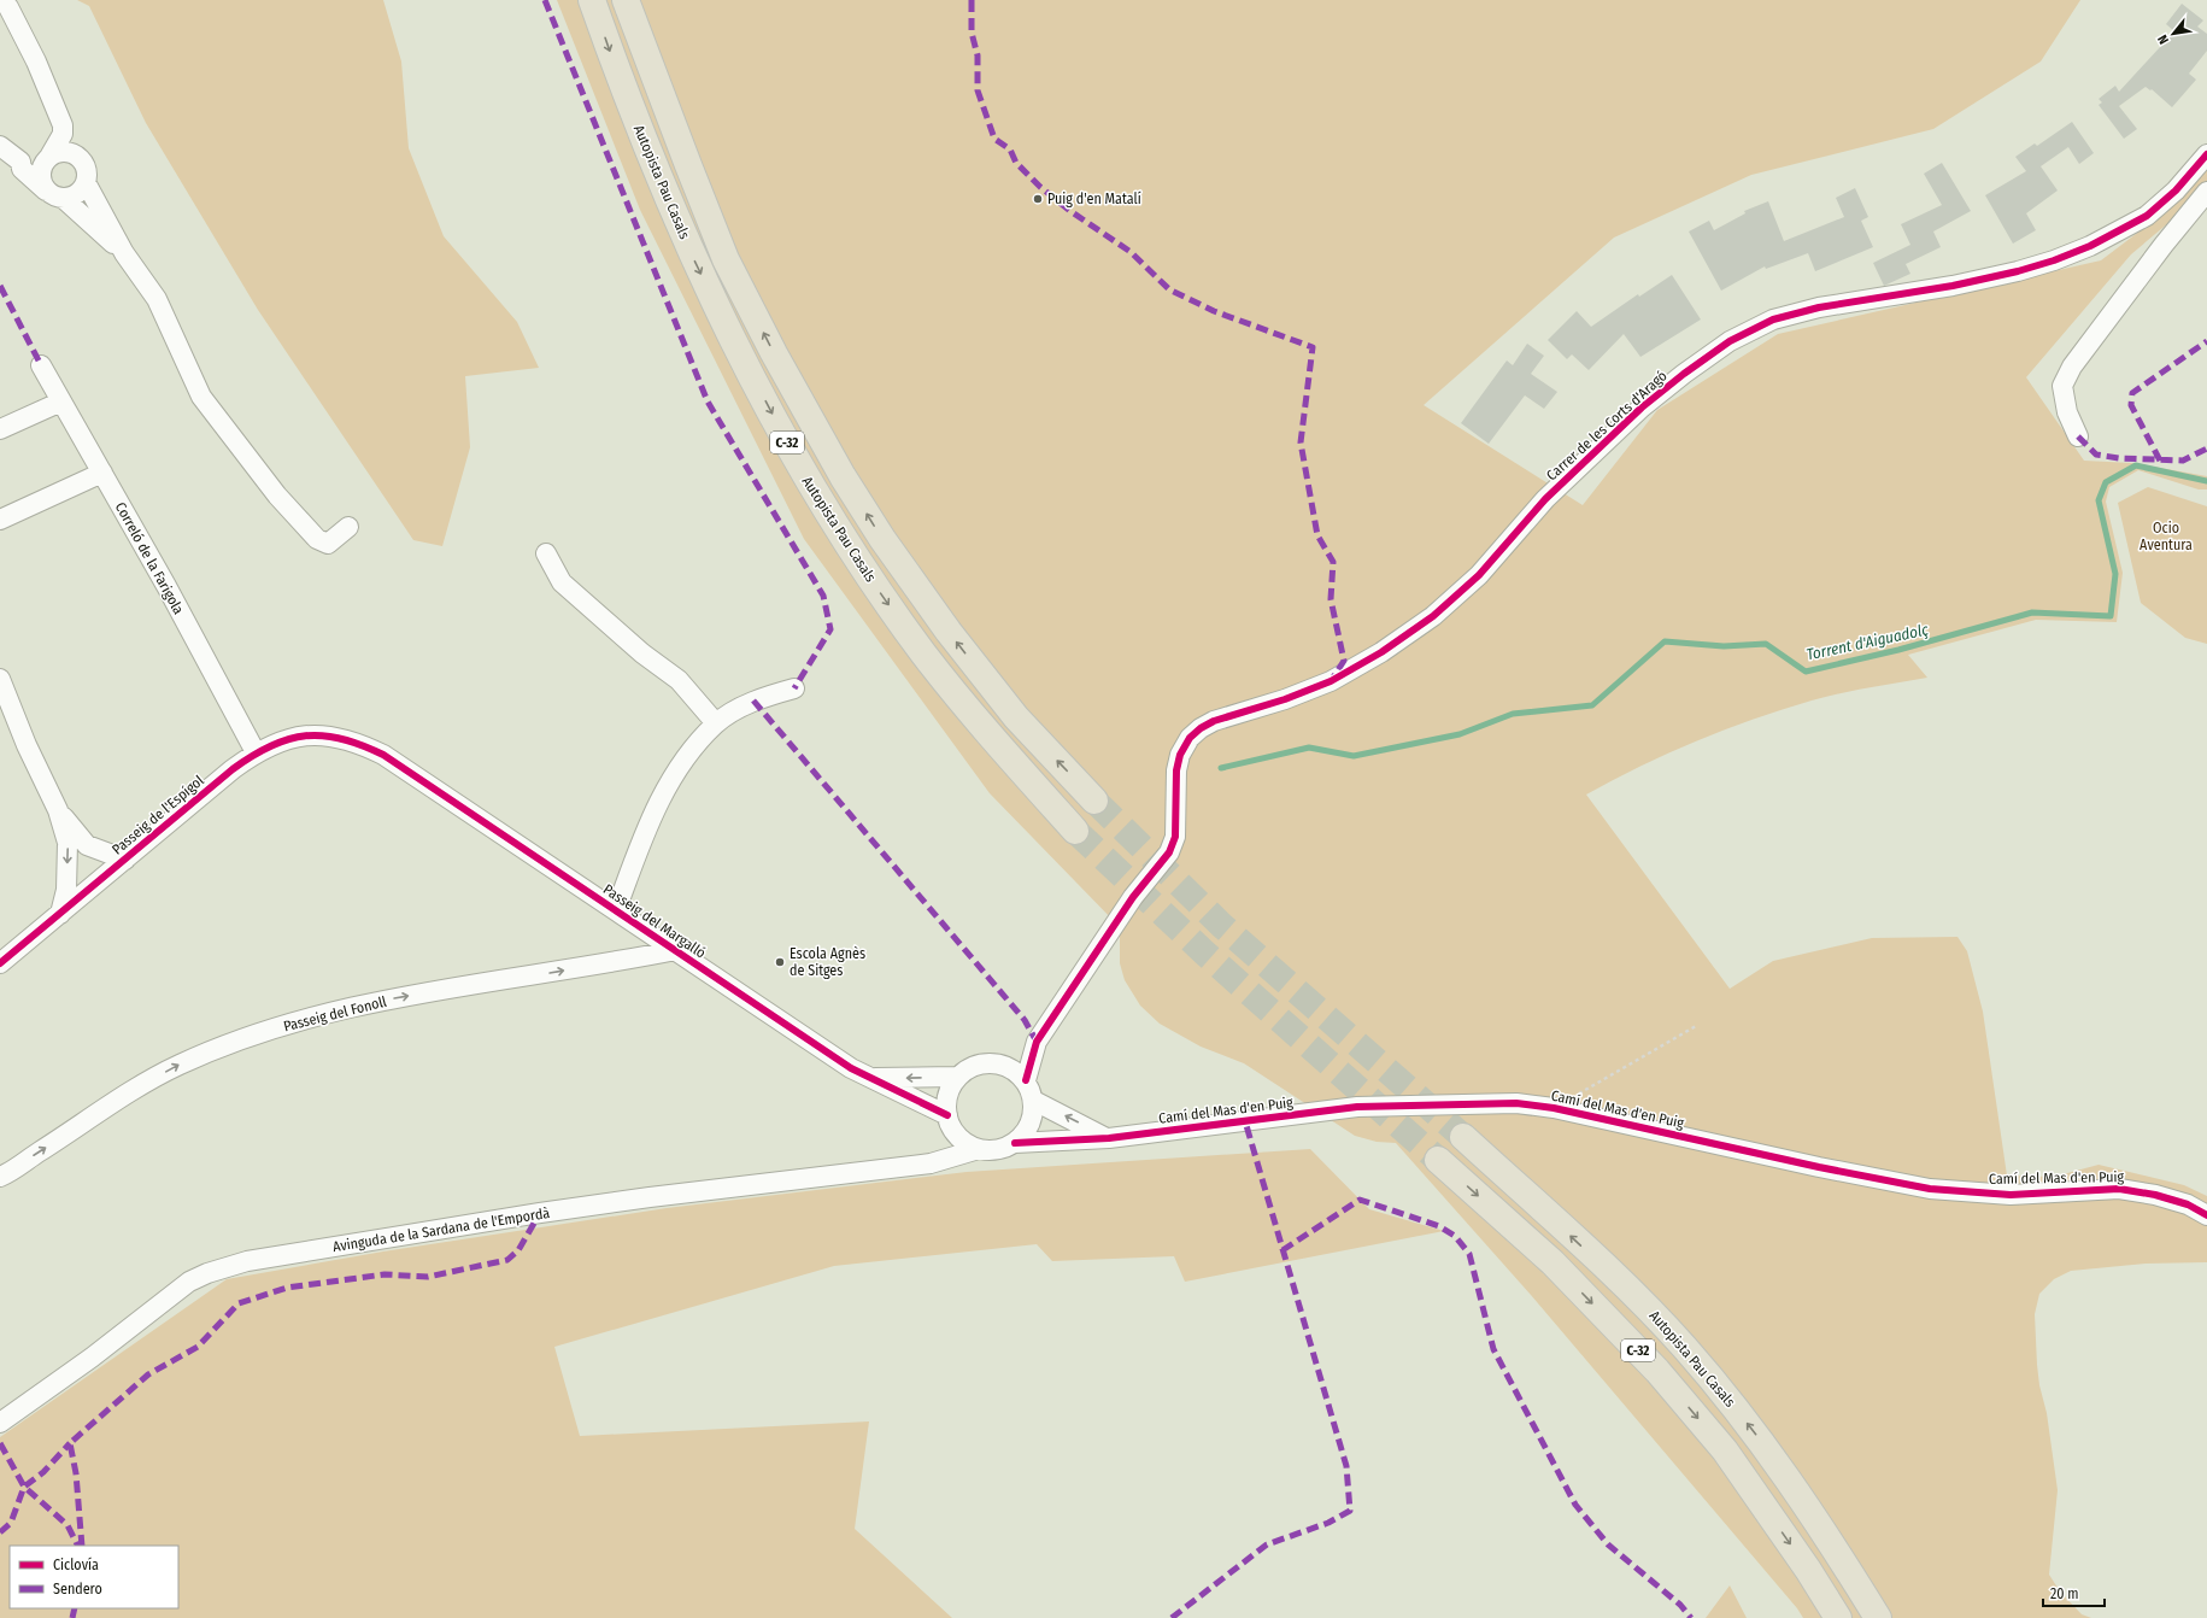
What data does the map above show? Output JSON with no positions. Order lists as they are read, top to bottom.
{
  "streets": {
    "highway": ["Autopista Pau Casals", "C-32"],
    "street": [
      "Carrer de les Corts d'Aragó",
      "Correló de la Farigola",
      "Passeig de l'Espígol",
      "Passeig del Margalló",
      "Passeig del Fonoll",
      "Camí del Mas d'en Puig",
      "Avinguda de la Sardana de l'Empordà"
    ]
  },
  "crossings": [
    ["Correló de la Farigola", "Passeig de l'Espígol"],
    ["Passeig de l'Espígol", "Passeig del Margalló"],
    ["Passeig del Margalló", "Passeig del Fonoll"],
    ["Passeig del Margalló", "Camí del Mas d'en Puig"],
    ["Passeig del Margalló", "Avinguda de la Sardana de l'Empordà"],
    ["Camí del Mas d'en Puig", "Avinguda de la Sardana de l'Empordà"]
  ],
  "one_way": ["Passeig del Fonoll"],
  "water": ["Torrent d'Aiguadolç"],
  "parks": ["Ocio Aventura"],
  "places": ["Puig d'en Matalí", "Escola Agnès de Sitges"],
  "legend": ["Ciclovía", "Sendero"],
  "scale_bar": "20 m",
  "north": "bottom left"
}
